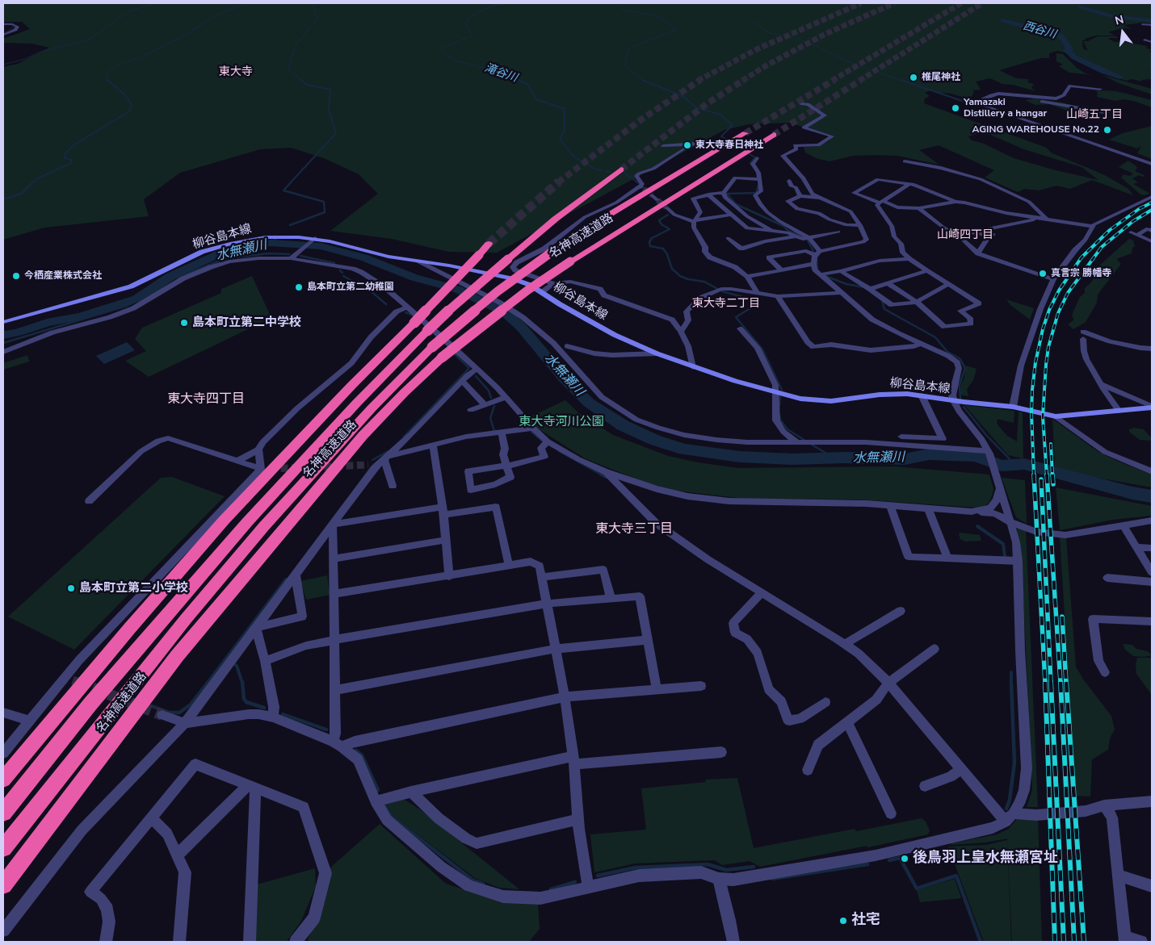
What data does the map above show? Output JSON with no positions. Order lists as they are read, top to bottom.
{
  "streets": {
    "highway": ["名神高速道路"],
    "main road": ["柳谷島本線"]
  },
  "districts": [
    "東大寺",
    "山崎五丁目",
    "山崎四丁目",
    "東大寺二丁目",
    "東大寺四丁目",
    "東大寺三丁目"
  ],
  "water": ["西谷川", "滝谷川", "水無瀬川"],
  "parks": ["東大寺河川公園"],
  "places": [
    "椎尾神社",
    "Yamazaki Distillery a hangar",
    "AGING WAREHOUSE No.22",
    "東大寺春日神社",
    "真言宗 勝幡寺",
    "今栖産業株式会社",
    "島本町立第二幼稚園",
    "島本町立第二中学校",
    "島本町立第二小学校",
    "後鳥羽上皇水無瀬宮址",
    "社宅"
  ],
  "north": "top"
}
